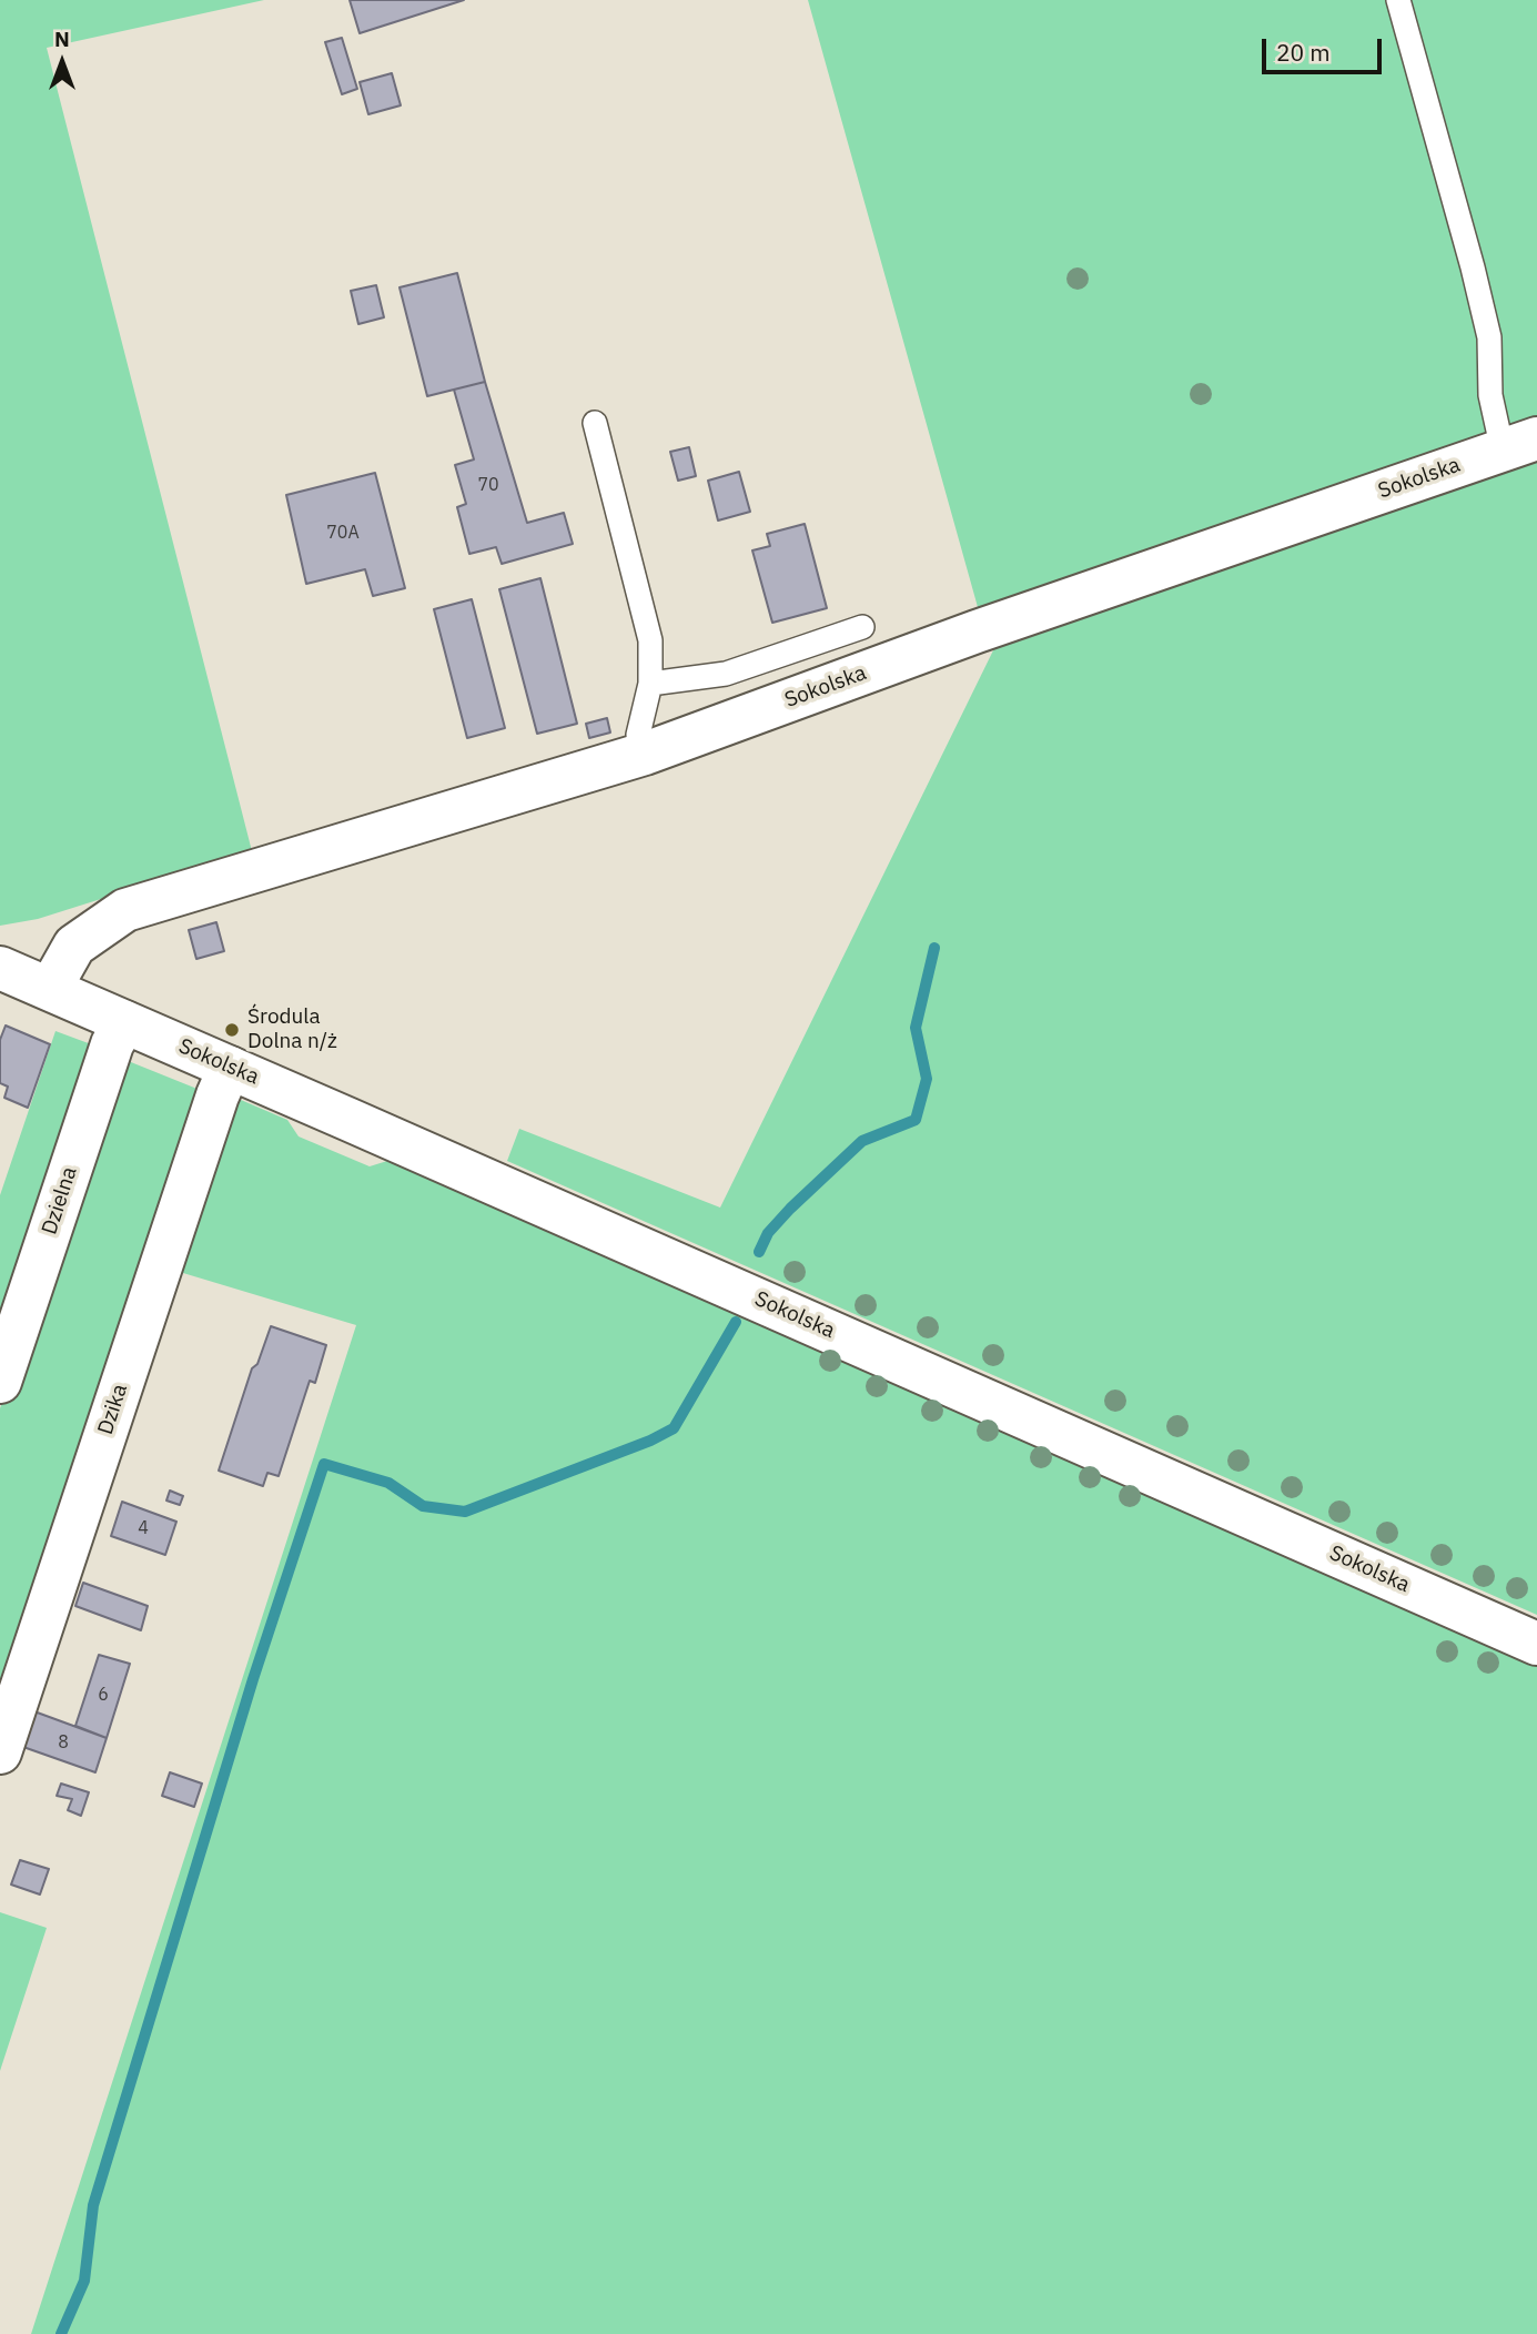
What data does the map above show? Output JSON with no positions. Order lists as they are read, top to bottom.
{
  "streets": {
    "street": ["Sokolska", "Dzielna", "Dzika"]
  },
  "crossings": [
    ["Sokolska", "Dzielna"],
    ["Sokolska", "Dzika"]
  ],
  "places": ["Środula Dolna n/ż"],
  "house_numbers": [
    "70",
    "70A",
    "4",
    "6",
    "8"
  ],
  "scale_bar": "20 m",
  "north": "top"
}
